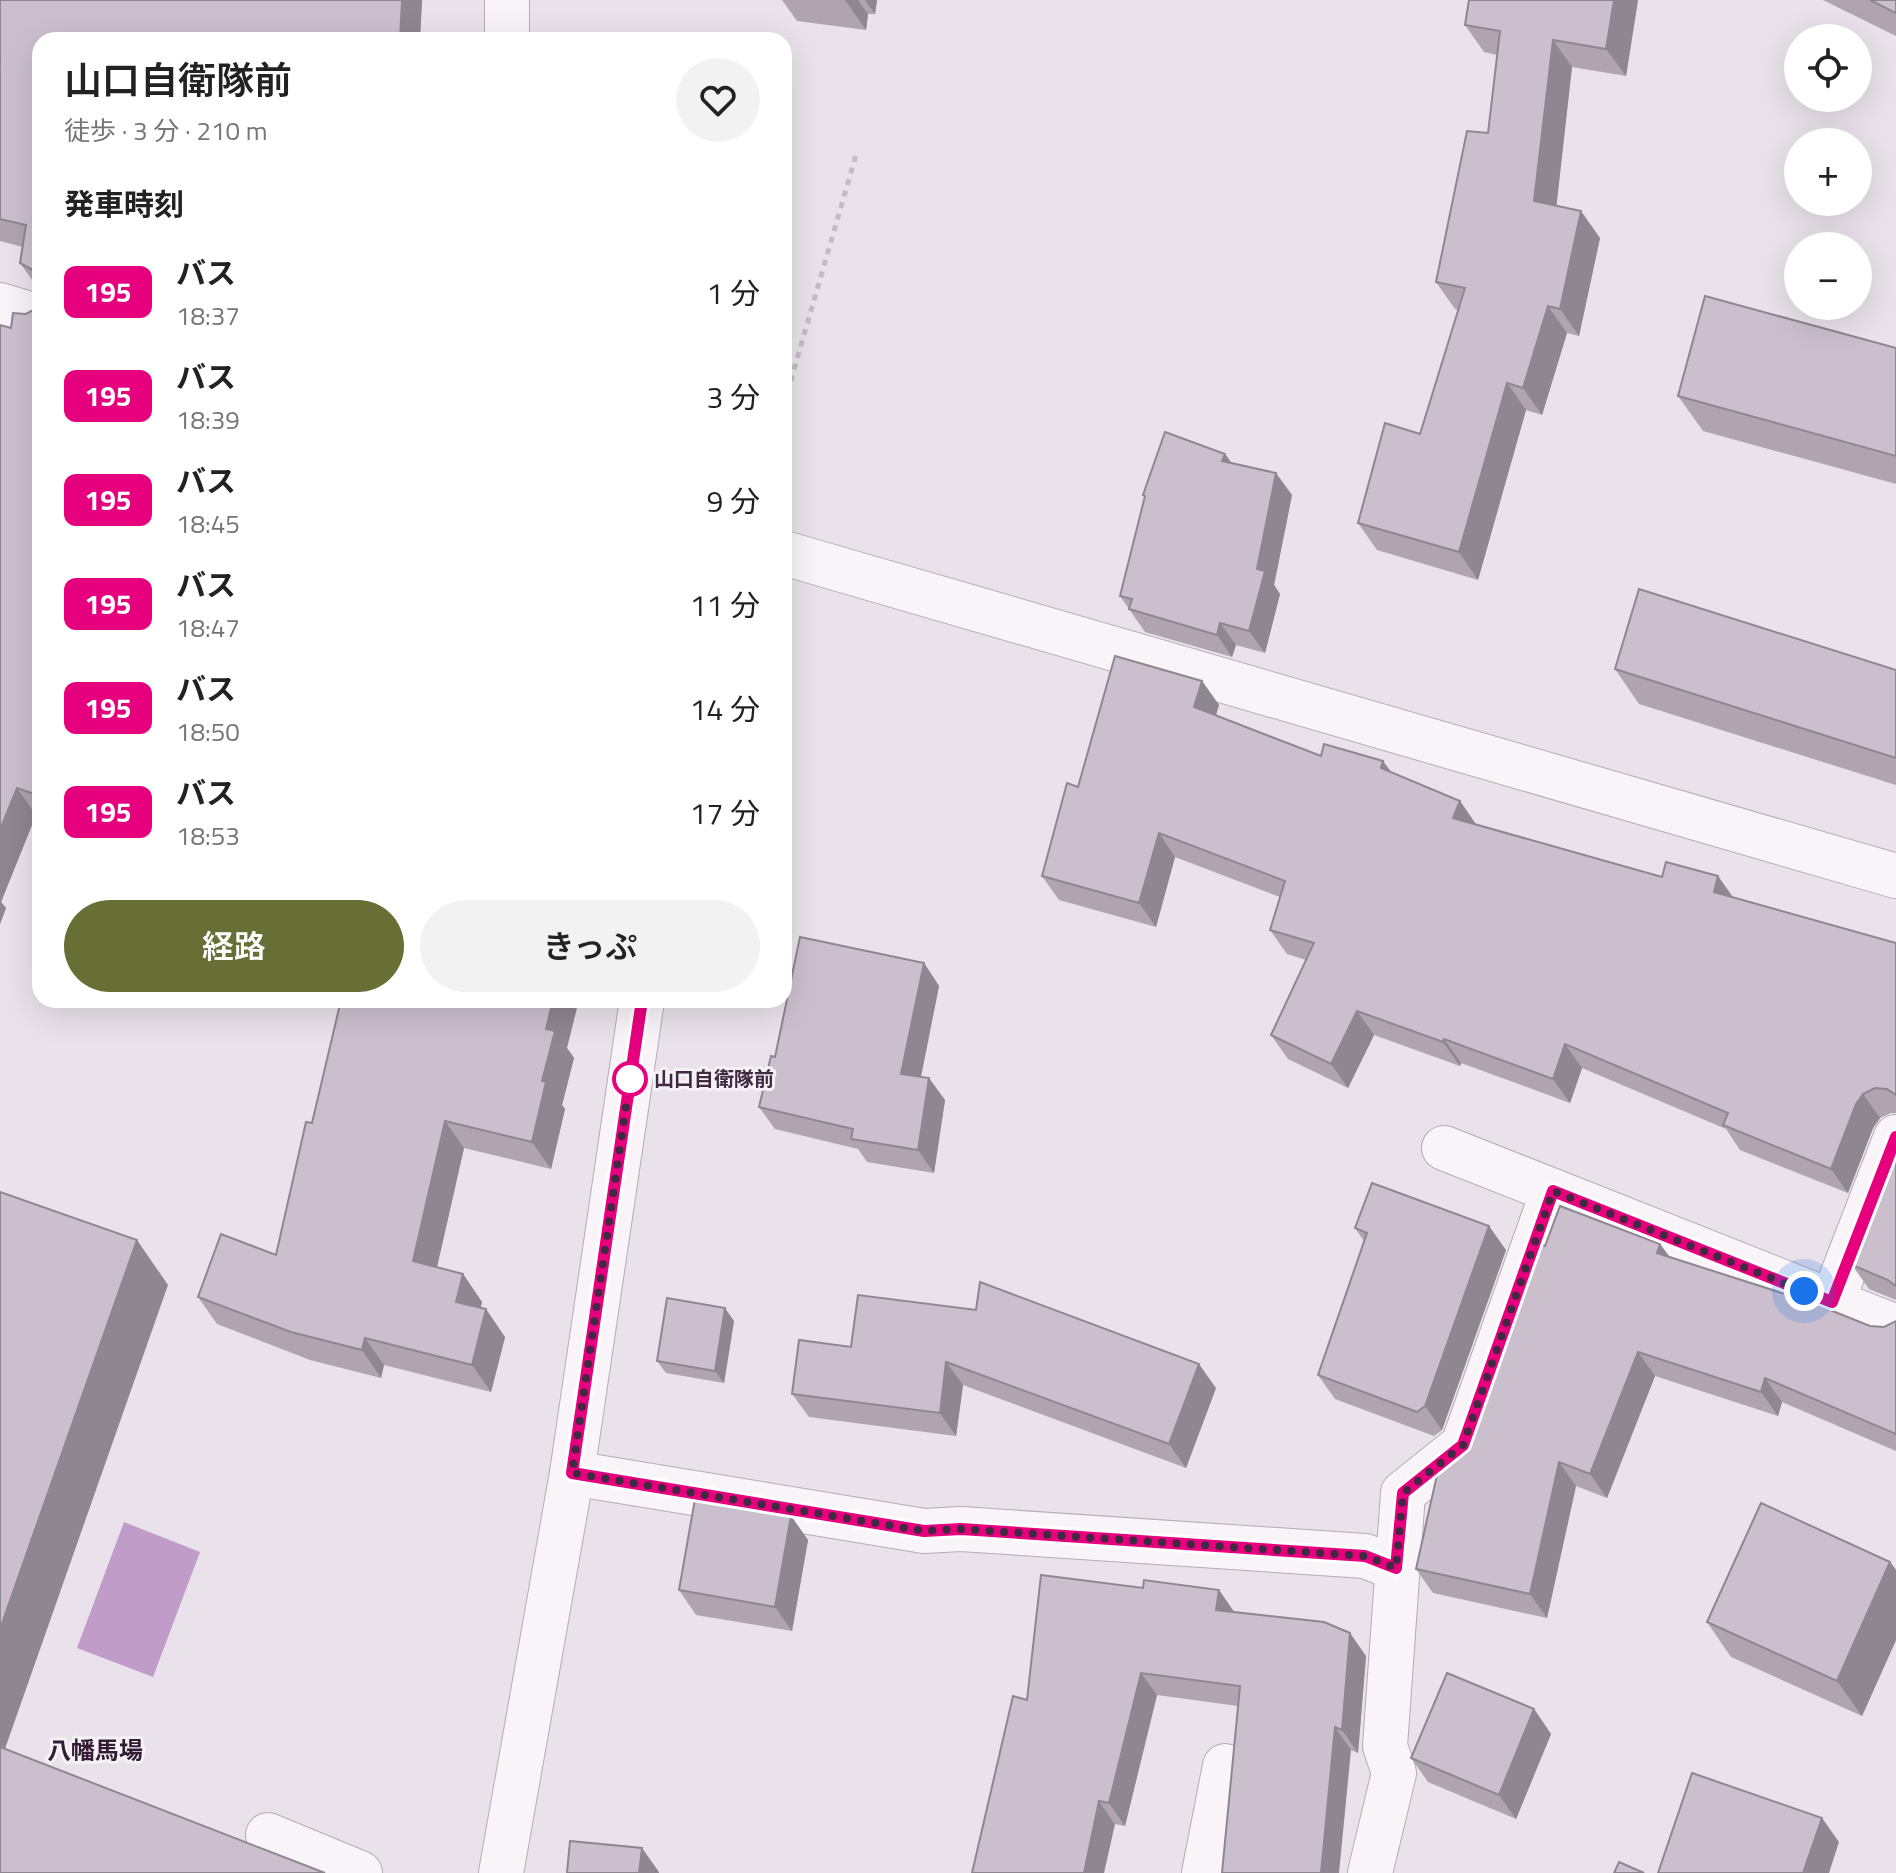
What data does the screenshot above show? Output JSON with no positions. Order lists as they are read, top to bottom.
{
  "districts": ["八幡馬場"],
  "places": ["山口自衛隊前"],
  "lines": ["bus line 195"],
  "page": {
    "map_buttons": ["+", "−"],
    "heading": [
      ["山口自衛隊前", "徒歩 · 3 分 · 210 m"],
      "発車時刻"
    ],
    "list": [
      {
        "mark": "195",
        "name": "バス",
        "note": "18:37",
        "value": "1 分"
      },
      {
        "mark": "195",
        "name": "バス",
        "note": "18:39",
        "value": "3 分"
      },
      {
        "mark": "195",
        "name": "バス",
        "note": "18:45",
        "value": "9 分"
      },
      {
        "mark": "195",
        "name": "バス",
        "note": "18:47",
        "value": "11 分"
      },
      {
        "mark": "195",
        "name": "バス",
        "note": "18:50",
        "value": "14 分"
      },
      {
        "mark": "195",
        "name": "バス",
        "note": "18:53",
        "value": "17 分"
      }
    ],
    "buttons": ["経路", "きっぷ"]
  }
}
